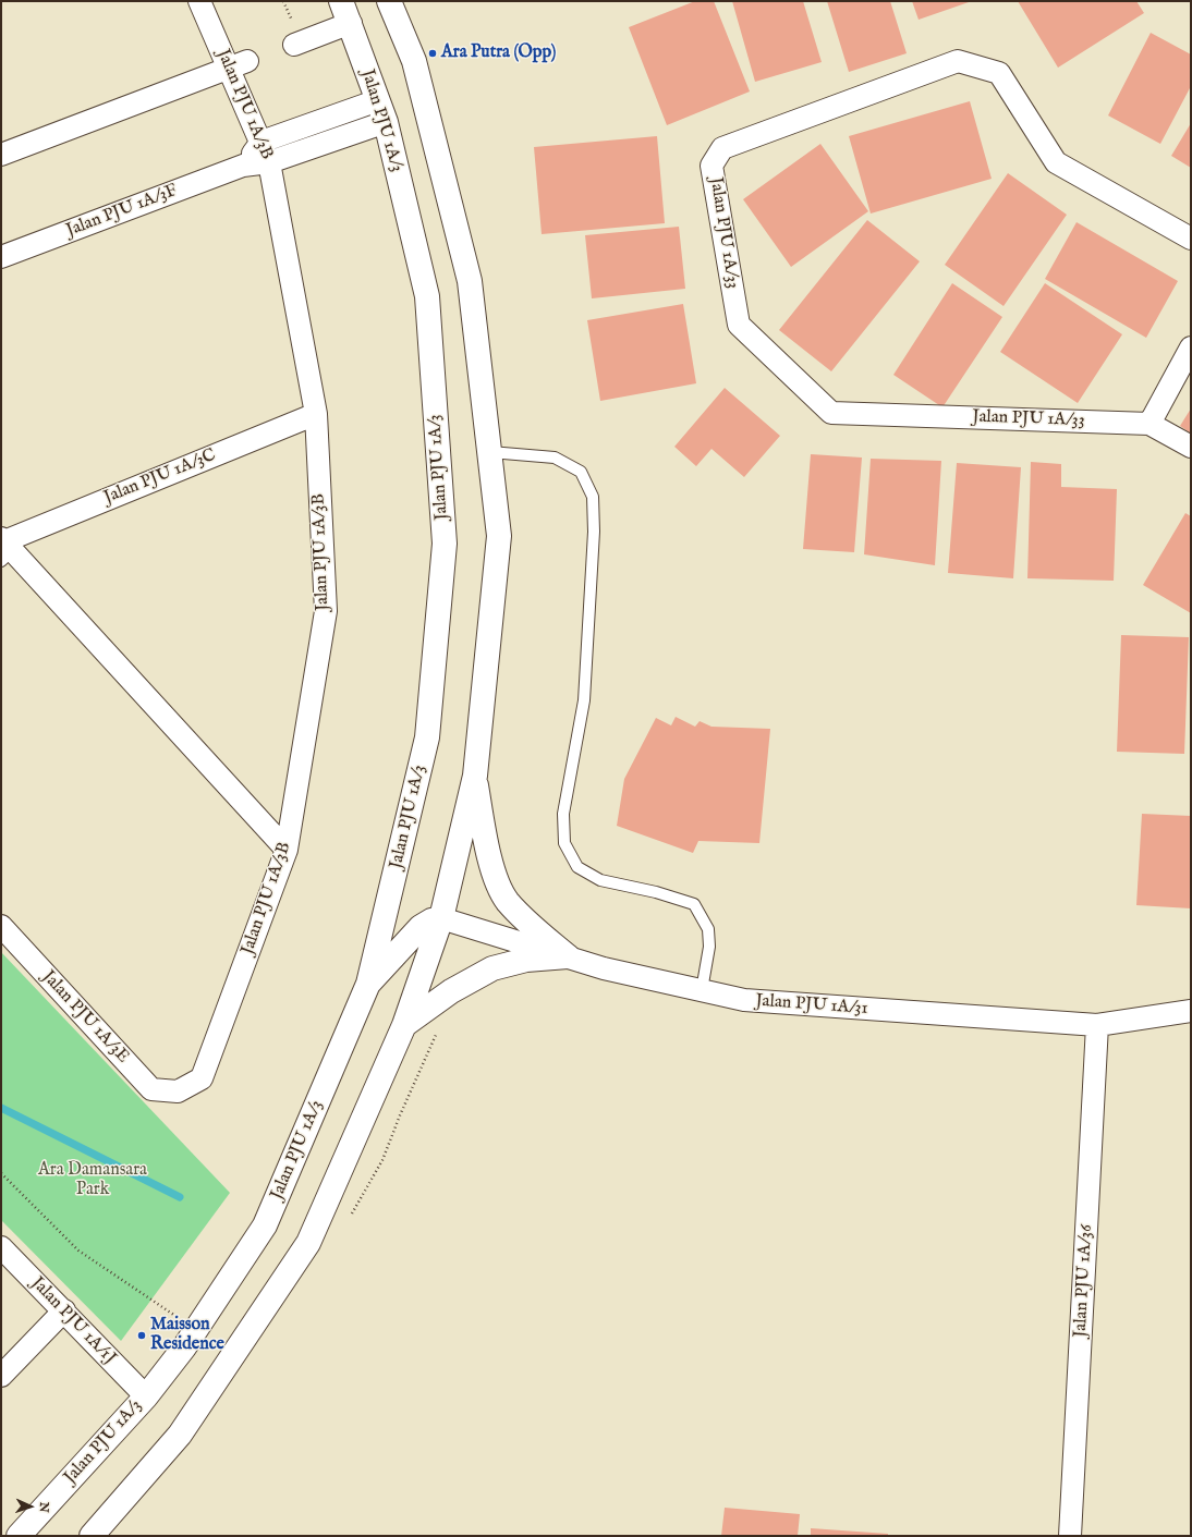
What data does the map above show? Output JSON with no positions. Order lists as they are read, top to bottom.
{
  "streets": {
    "street": [
      "Jalan PJU 1A/3B",
      "Jalan PJU 1A/3",
      "Jalan PJU 1A/3F",
      "Jalan PJU 1A/33",
      "Jalan PJU 1A/3C",
      "Jalan PJU 1A/31",
      "Jalan PJU 1A/3E",
      "Jalan PJU 1A/36",
      "Jalan PJU 1A/1J"
    ]
  },
  "crossings": [
    ["Jalan PJU 1A/3B", "Jalan PJU 1A/3F"],
    ["Jalan PJU 1A/3B", "Jalan PJU 1A/3C"],
    ["Jalan PJU 1A/3B", "Jalan PJU 1A/3E"],
    ["Jalan PJU 1A/3", "Jalan PJU 1A/3F"],
    ["Jalan PJU 1A/3", "Jalan PJU 1A/1J"],
    ["Jalan PJU 1A/31", "Jalan PJU 1A/36"]
  ],
  "parks": ["Ara Damansara Park"],
  "places": ["Ara Putra (Opp)", "Maisson Residence"],
  "north": "right"
}
